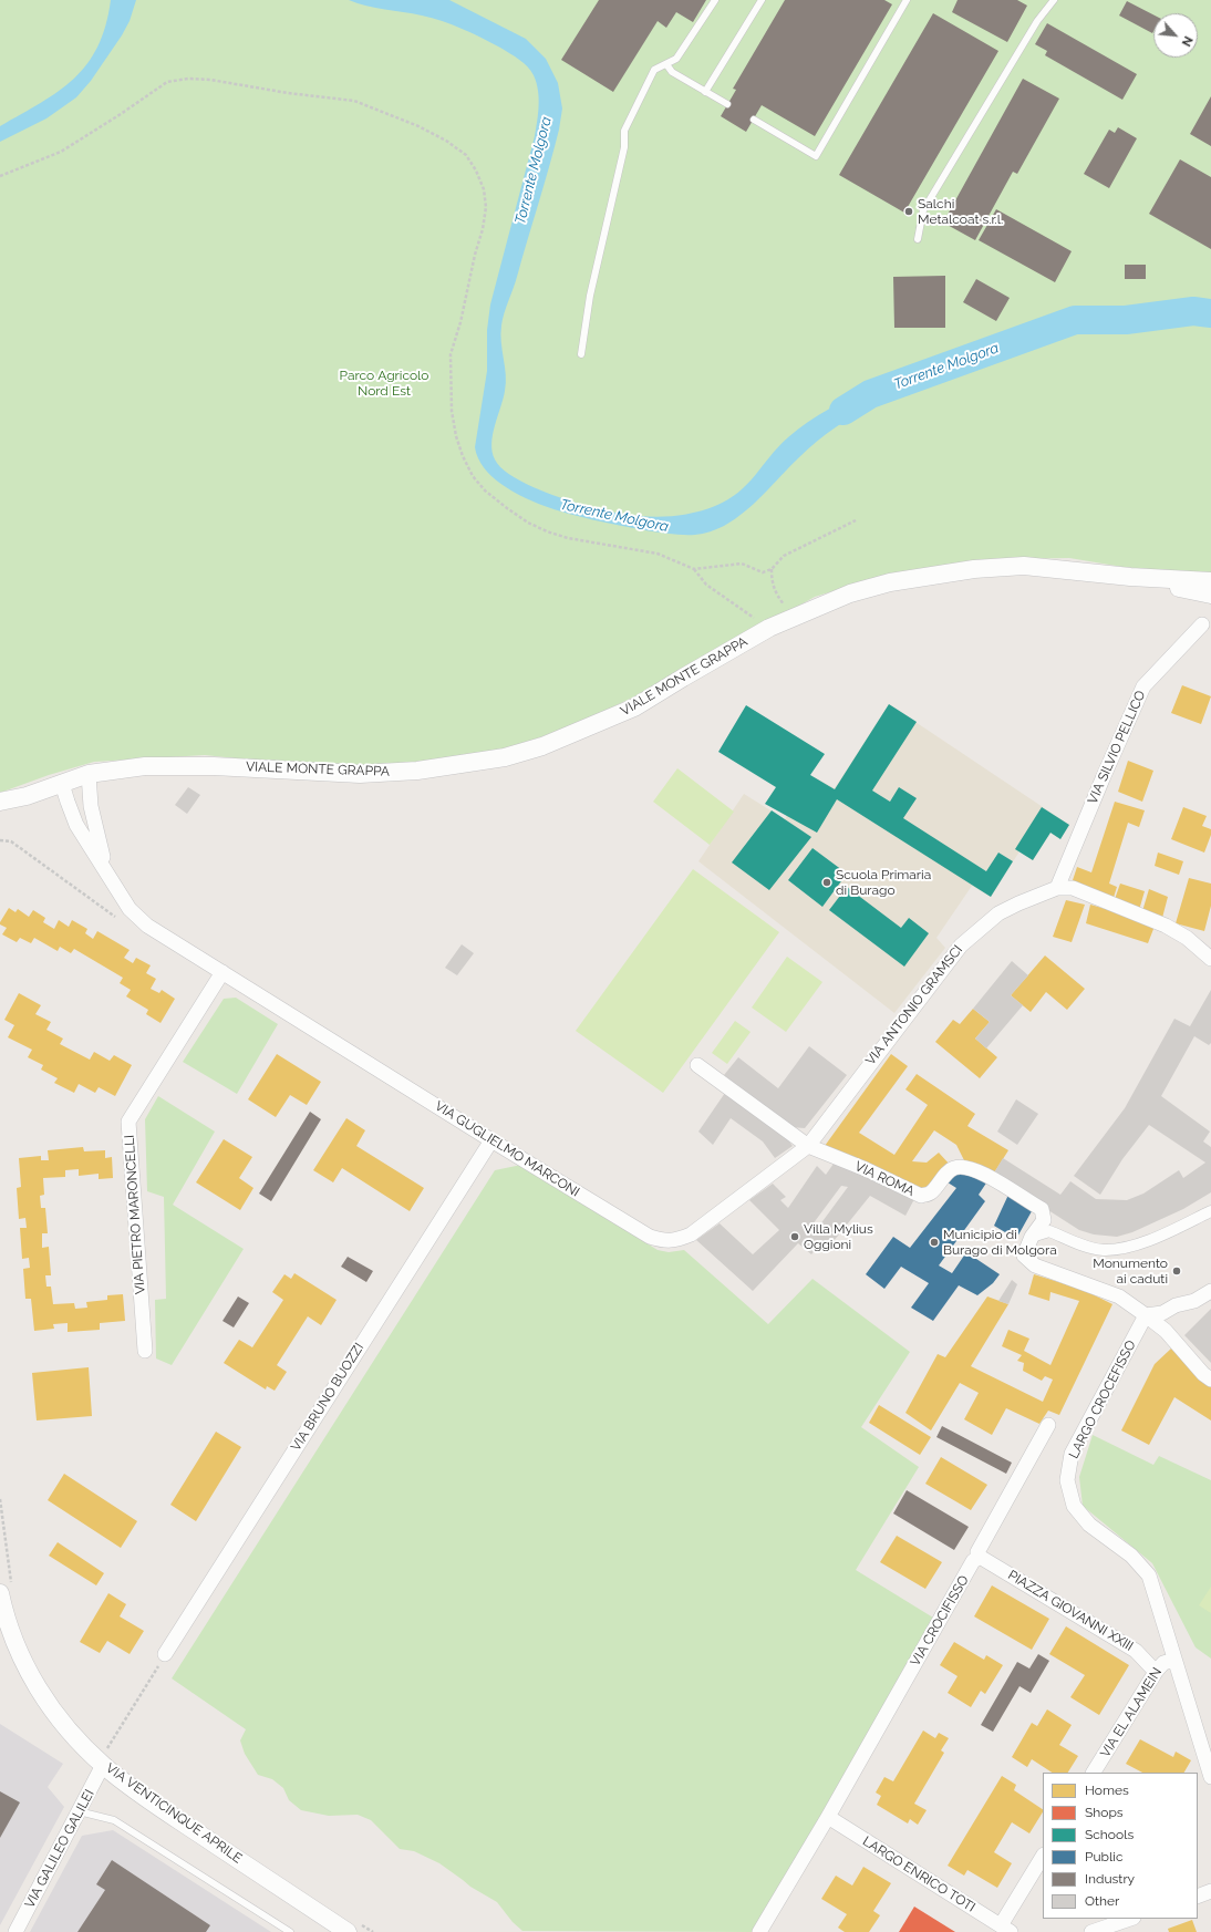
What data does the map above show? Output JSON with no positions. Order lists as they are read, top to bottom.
{
  "streets": {
    "street": [
      "VIALE MONTE GRAPPA",
      "VIA SILVIO PELLICO",
      "VIA ANTONIO GRAMSCI",
      "VIA GUGLIELMO MARCONI",
      "VIA ROMA",
      "VIA PIETRO MARONCELLI",
      "VIA BRUNO BUOZZI",
      "LARGO CROCEFISSO",
      "PIAZZA GIOVANNI XXIII",
      "VIA CROCIFISSO",
      "VIA EL ALAMEIN",
      "VIA VENTICINQUE APRILE",
      "VIA GALILEO GALILEI",
      "LARGO ENRICO TOTI"
    ]
  },
  "crossings": [
    ["VIALE MONTE GRAPPA", "VIA GUGLIELMO MARCONI"],
    ["VIA SILVIO PELLICO", "VIA ANTONIO GRAMSCI"],
    ["VIA ANTONIO GRAMSCI", "VIA GUGLIELMO MARCONI"],
    ["VIA ANTONIO GRAMSCI", "VIA ROMA"],
    ["VIA GUGLIELMO MARCONI", "VIA ROMA"],
    ["VIA GUGLIELMO MARCONI", "VIA PIETRO MARONCELLI"],
    ["VIA GUGLIELMO MARCONI", "VIA BRUNO BUOZZI"],
    ["LARGO CROCEFISSO", "VIA EL ALAMEIN"],
    ["PIAZZA GIOVANNI XXIII", "VIA CROCIFISSO"],
    ["PIAZZA GIOVANNI XXIII", "VIA EL ALAMEIN"],
    ["VIA CROCIFISSO", "LARGO ENRICO TOTI"],
    ["VIA VENTICINQUE APRILE", "VIA GALILEO GALILEI"]
  ],
  "water": ["Torrente Molgora"],
  "parks": ["Parco Agricolo Nord Est"],
  "places": [
    "Salchi Metalcoat s.r.l.",
    "Scuola Primaria di Burago",
    "Villa Mylius Oggioni",
    "Municipio di Burago di Molgora",
    "Monumento ai caduti"
  ],
  "legend": [
    "Homes",
    "Shops",
    "Schools",
    "Public",
    "Industry",
    "Other"
  ],
  "north": "bottom right"
}
